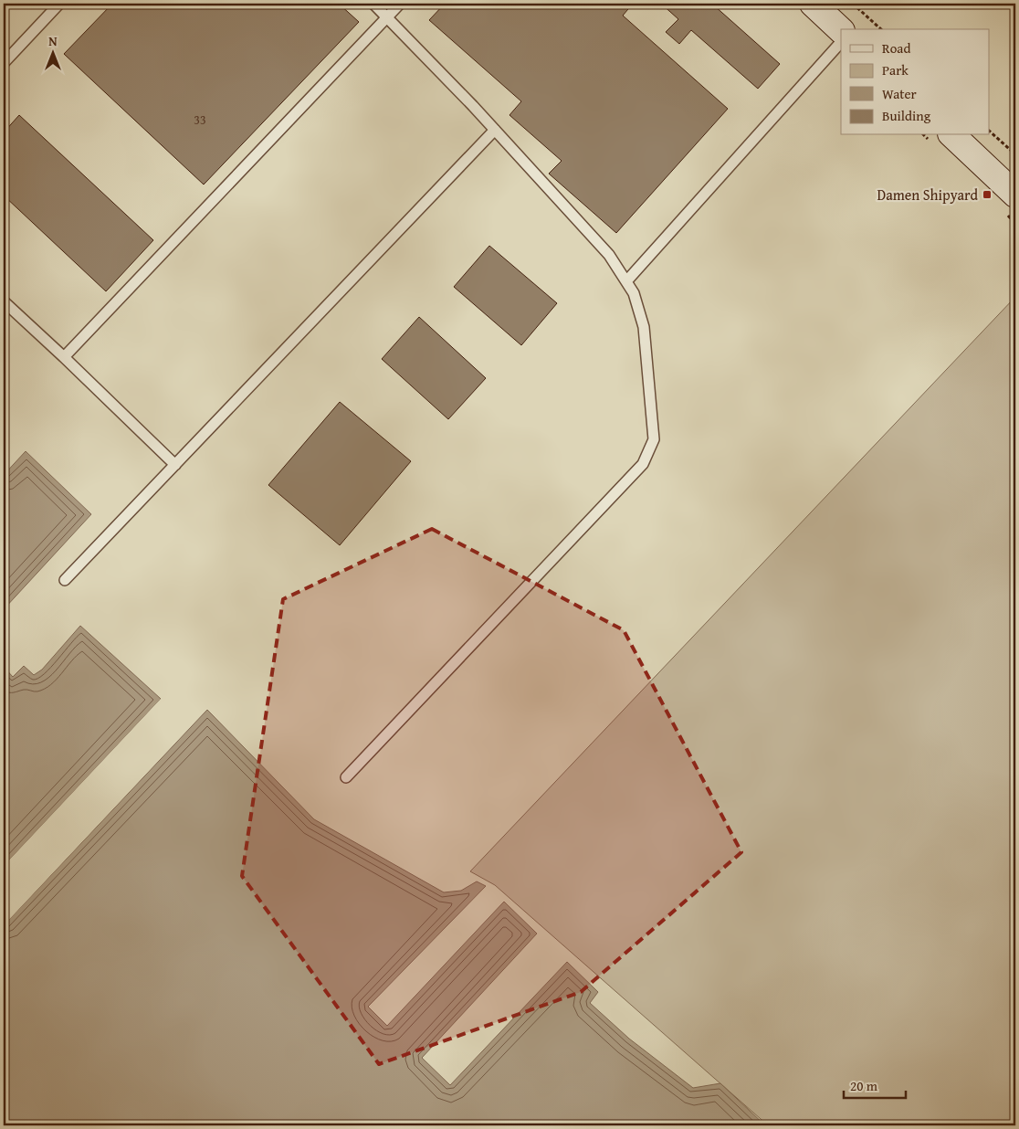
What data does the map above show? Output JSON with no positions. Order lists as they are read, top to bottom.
{
  "places": {
    "transit": ["Damen Shipyard"]
  },
  "house_numbers": ["33"],
  "legend": [
    "Road",
    "Park",
    "Water",
    "Building"
  ],
  "scale_bar": "20 m",
  "north": "top"
}
